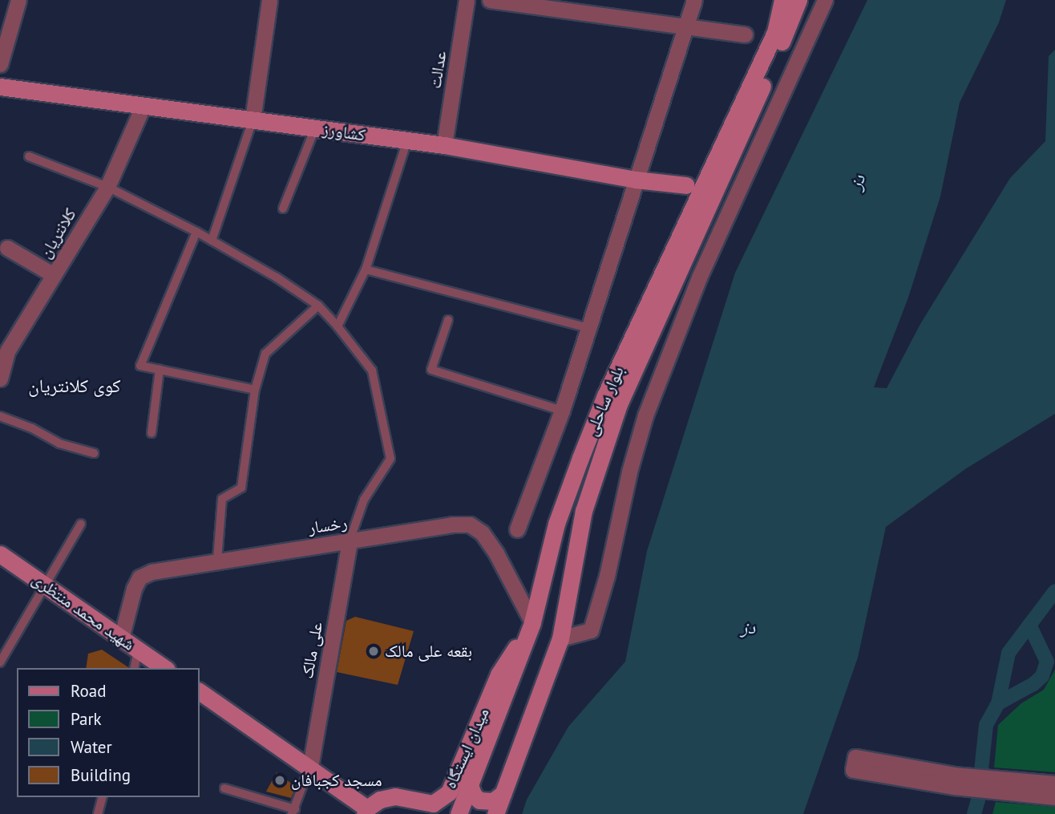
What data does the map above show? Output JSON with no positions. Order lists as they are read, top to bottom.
{
  "streets": {
    "main road": [
      "کشاورز",
      "بلوار ساحلی",
      "شهید محمد منتظری",
      "میدان ایستگاه"
    ],
    "street": [
      "عدالت",
      "کلانتریان",
      "رخسار",
      "علی مالک"
    ]
  },
  "crossings": [
    ["عدالت", "کشاورز"],
    ["کشاورز", "کلانتریان"],
    ["بلوار ساحلی", "رخسار"],
    ["بلوار ساحلی", "میدان ایستگاه"],
    ["رخسار", "شهید محمد منتظری"],
    ["رخسار", "علی مالک"],
    ["رخسار", "میدان ایستگاه"]
  ],
  "districts": ["کوی کلانتریان"],
  "water": ["دز"],
  "places": ["بقعه علی مالک", "مسجد کجبافان"],
  "legend": [
    "Road",
    "Park",
    "Water",
    "Building"
  ]
}
